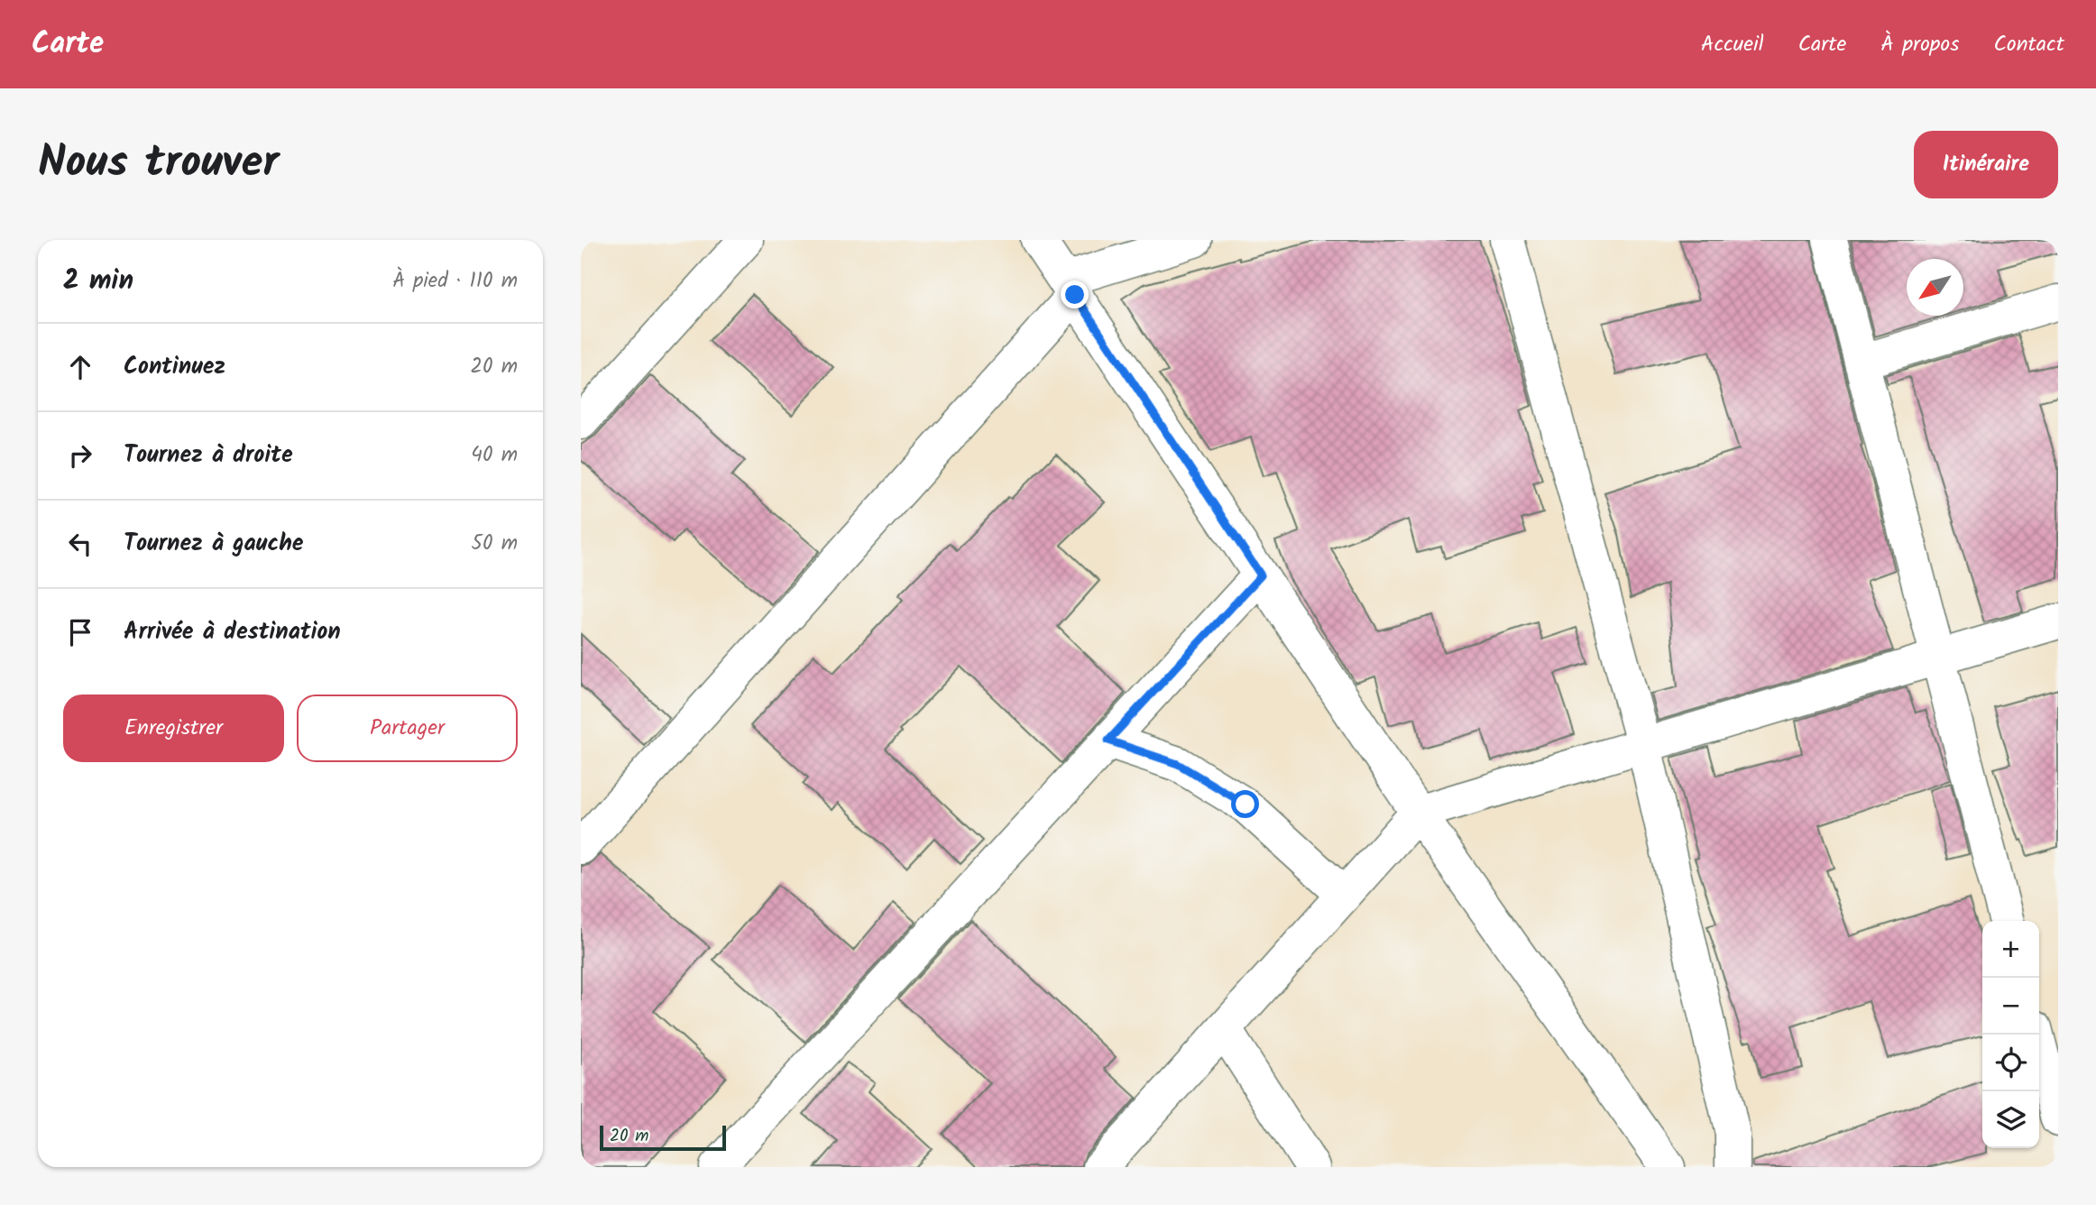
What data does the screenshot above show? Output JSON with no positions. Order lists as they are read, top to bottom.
{
  "scale_bar": "20 m",
  "north": "bottom left",
  "page": {
    "header": "Carte",
    "nav": [
      "Accueil",
      "Carte",
      "À propos",
      "Contact"
    ],
    "title": "Nous trouver",
    "buttons": [
      "Itinéraire",
      ["Enregistrer", "Partager"]
    ],
    "heading": ["2 min", "À pied · 110 m"],
    "list": [
      ["Continuez", "20 m"],
      ["Tournez à droite", "40 m"],
      ["Tournez à gauche", "50 m"],
      "Arrivée à destination"
    ],
    "map_buttons": ["+", "−"],
    "scale": "20 m"
  }
}
